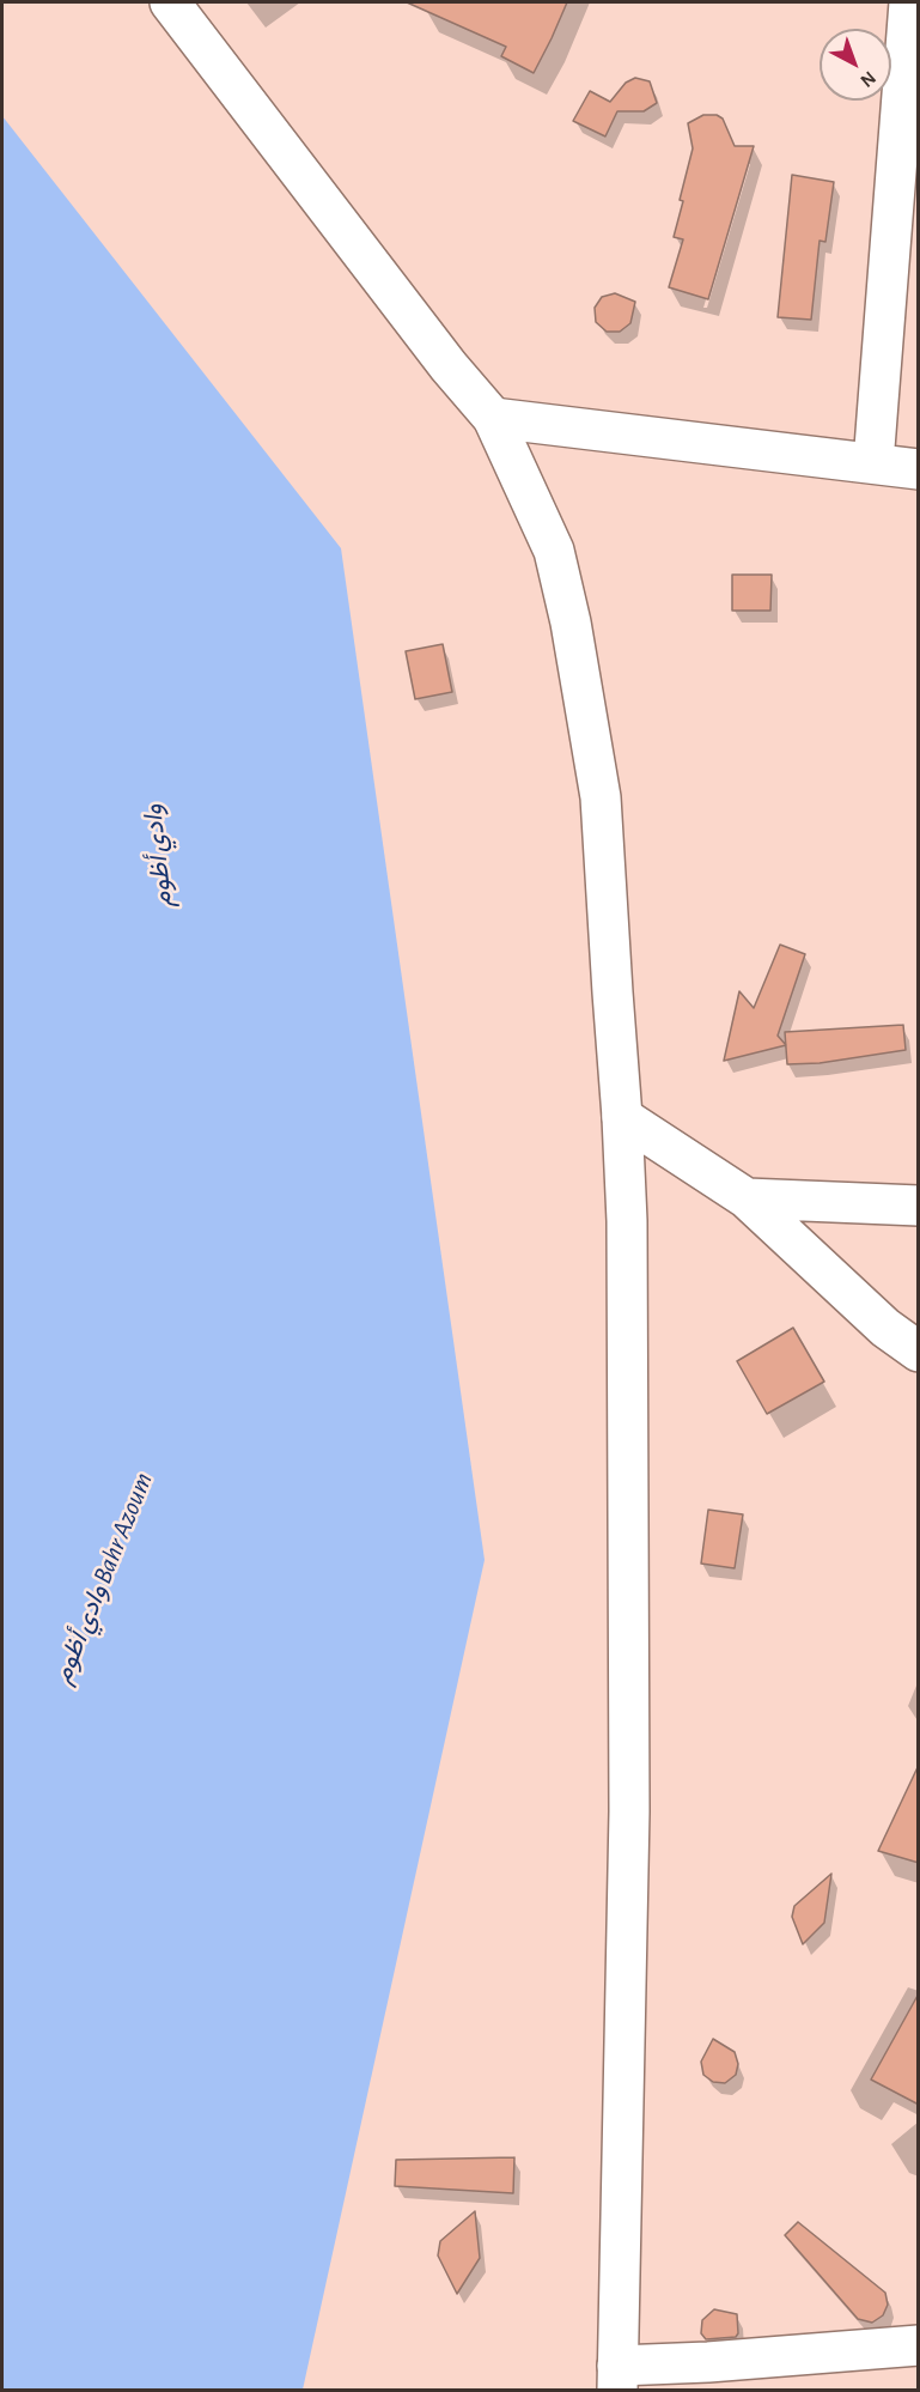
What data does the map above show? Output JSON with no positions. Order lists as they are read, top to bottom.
{
  "water": ["وادي أظوم", "وادي أظوم Bahr Azoum"],
  "north": "bottom right"
}
